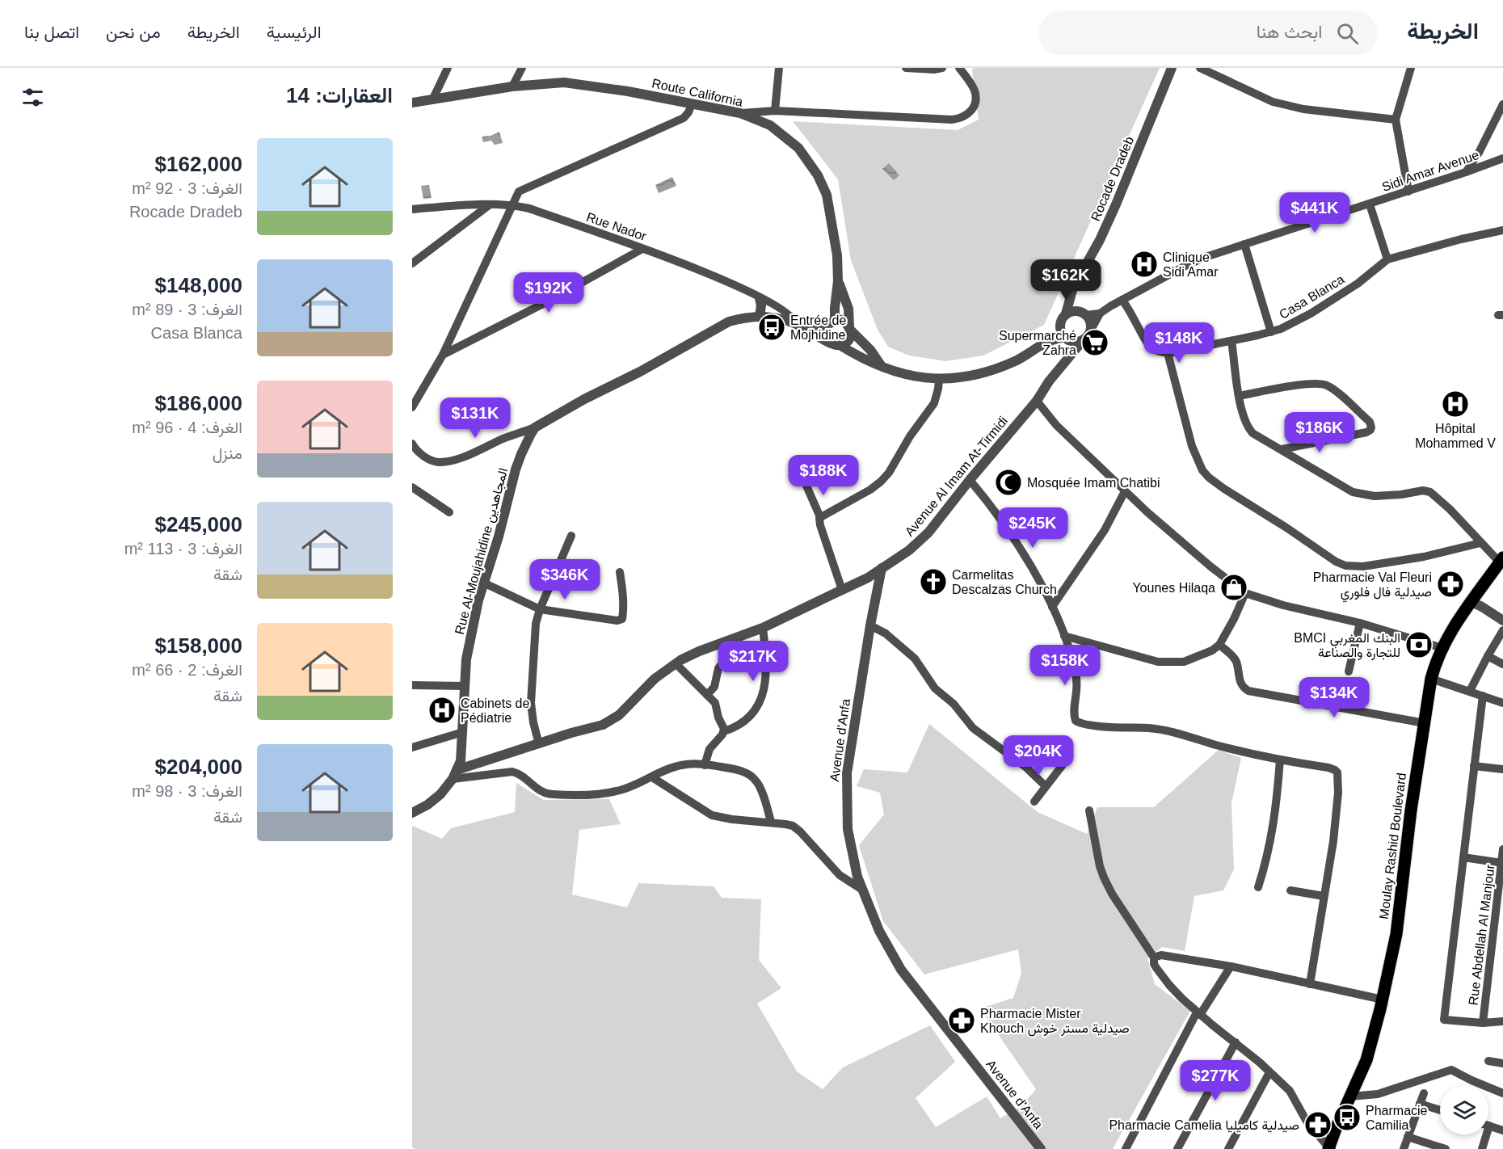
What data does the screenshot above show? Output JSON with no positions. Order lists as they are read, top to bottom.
{
  "streets": {
    "main road": ["Moulay Rashid Boulevard"],
    "street": [
      "Route California",
      "Sidi Amar Avenue",
      "Rocade Dradeb",
      "Rue Nador",
      "Casa Blanca",
      "Avenue Al Imam At-Tirmidi",
      "Rue Al-Moujahidine المجاهدين",
      "Avenue d'Anfa",
      "Rue Abdellah Al Manjour"
    ]
  },
  "crossings": [
    ["Rocade Dradeb", "Avenue Al Imam At-Tirmidi"],
    ["Avenue Al Imam At-Tirmidi", "Rue Al-Moujahidine المجاهدين"],
    ["Avenue Al Imam At-Tirmidi", "Avenue d'Anfa"]
  ],
  "places": {
    "hospital": ["Clinique Sidi Amar", "Hôpital Mohammed V", "Cabinets de Pédiatrie"],
    "bus stop": ["Entrée de Mojhidine", "Pharmacie Camilia"],
    "supermarket": ["Supermarché Zahra"],
    "mosque": ["Mosquée Imam Chatibi"],
    "church": ["Carmelitas Descalzas Church"],
    "pharmacy": ["Pharmacie Val Fleuri صيدلية فال فلوري", "Pharmacie Mister Khouch صيدلية مستر خوش", "Pharmacie Camelia صيدلية كاميليا"],
    "shop": ["Younes Hilaqa"],
    "bank": ["BMCI البنك المغربي للتجارة والصناعة"]
  },
  "page": {
    "header": "الخريطة",
    "search": "ابحث هنا",
    "nav": [
      "الرئيسية",
      "الخريطة",
      "من نحن",
      "اتصل بنا"
    ],
    "heading": "العقارات: 14",
    "list": [
      {
        "name": "$162,000",
        "note": "الغرف: 3 · 92 m² · Rocade Dradeb"
      },
      {
        "name": "$148,000",
        "note": "الغرف: 3 · 89 m² · Casa Blanca"
      },
      {
        "name": "$186,000",
        "note": "الغرف: 4 · 96 m² · منزل"
      },
      {
        "name": "$245,000",
        "note": "الغرف: 3 · 113 m² · شقة"
      },
      {
        "name": "$158,000",
        "note": "الغرف: 2 · 66 m² · شقة"
      },
      {
        "name": "$204,000",
        "note": "الغرف: 3 · 98 m² · شقة"
      }
    ],
    "price": [
      "$441K",
      "$162K",
      "$192K",
      "$148K",
      "$131K",
      "$186K",
      "$188K",
      "$245K",
      "$346K",
      "$217K",
      "$158K",
      "$134K",
      "$204K",
      "$277K"
    ]
  }
}
